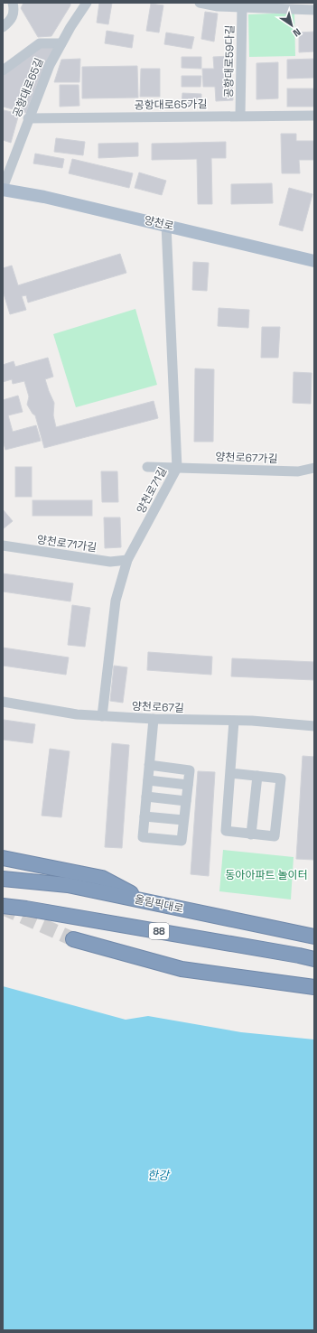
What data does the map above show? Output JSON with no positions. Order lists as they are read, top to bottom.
{
  "streets": {
    "highway": ["올림픽대로", "88"],
    "main road": ["양천로"],
    "street": [
      "공항대로59다길",
      "공항대로65길",
      "공항대로65가길",
      "양천로67가길",
      "양천로71길",
      "양천로71가길",
      "양천로67길"
    ]
  },
  "crossings": [
    ["공항대로59다길", "공항대로65가길"],
    ["공항대로65길", "공항대로65가길"],
    ["공항대로65길", "양천로"],
    ["양천로", "양천로71길"],
    ["양천로67가길", "양천로71길"],
    ["양천로71길", "양천로71가길"],
    ["양천로71길", "양천로67길"]
  ],
  "water": ["한강"],
  "parks": ["동아아파트 놀이터"],
  "north": "bottom right"
}
